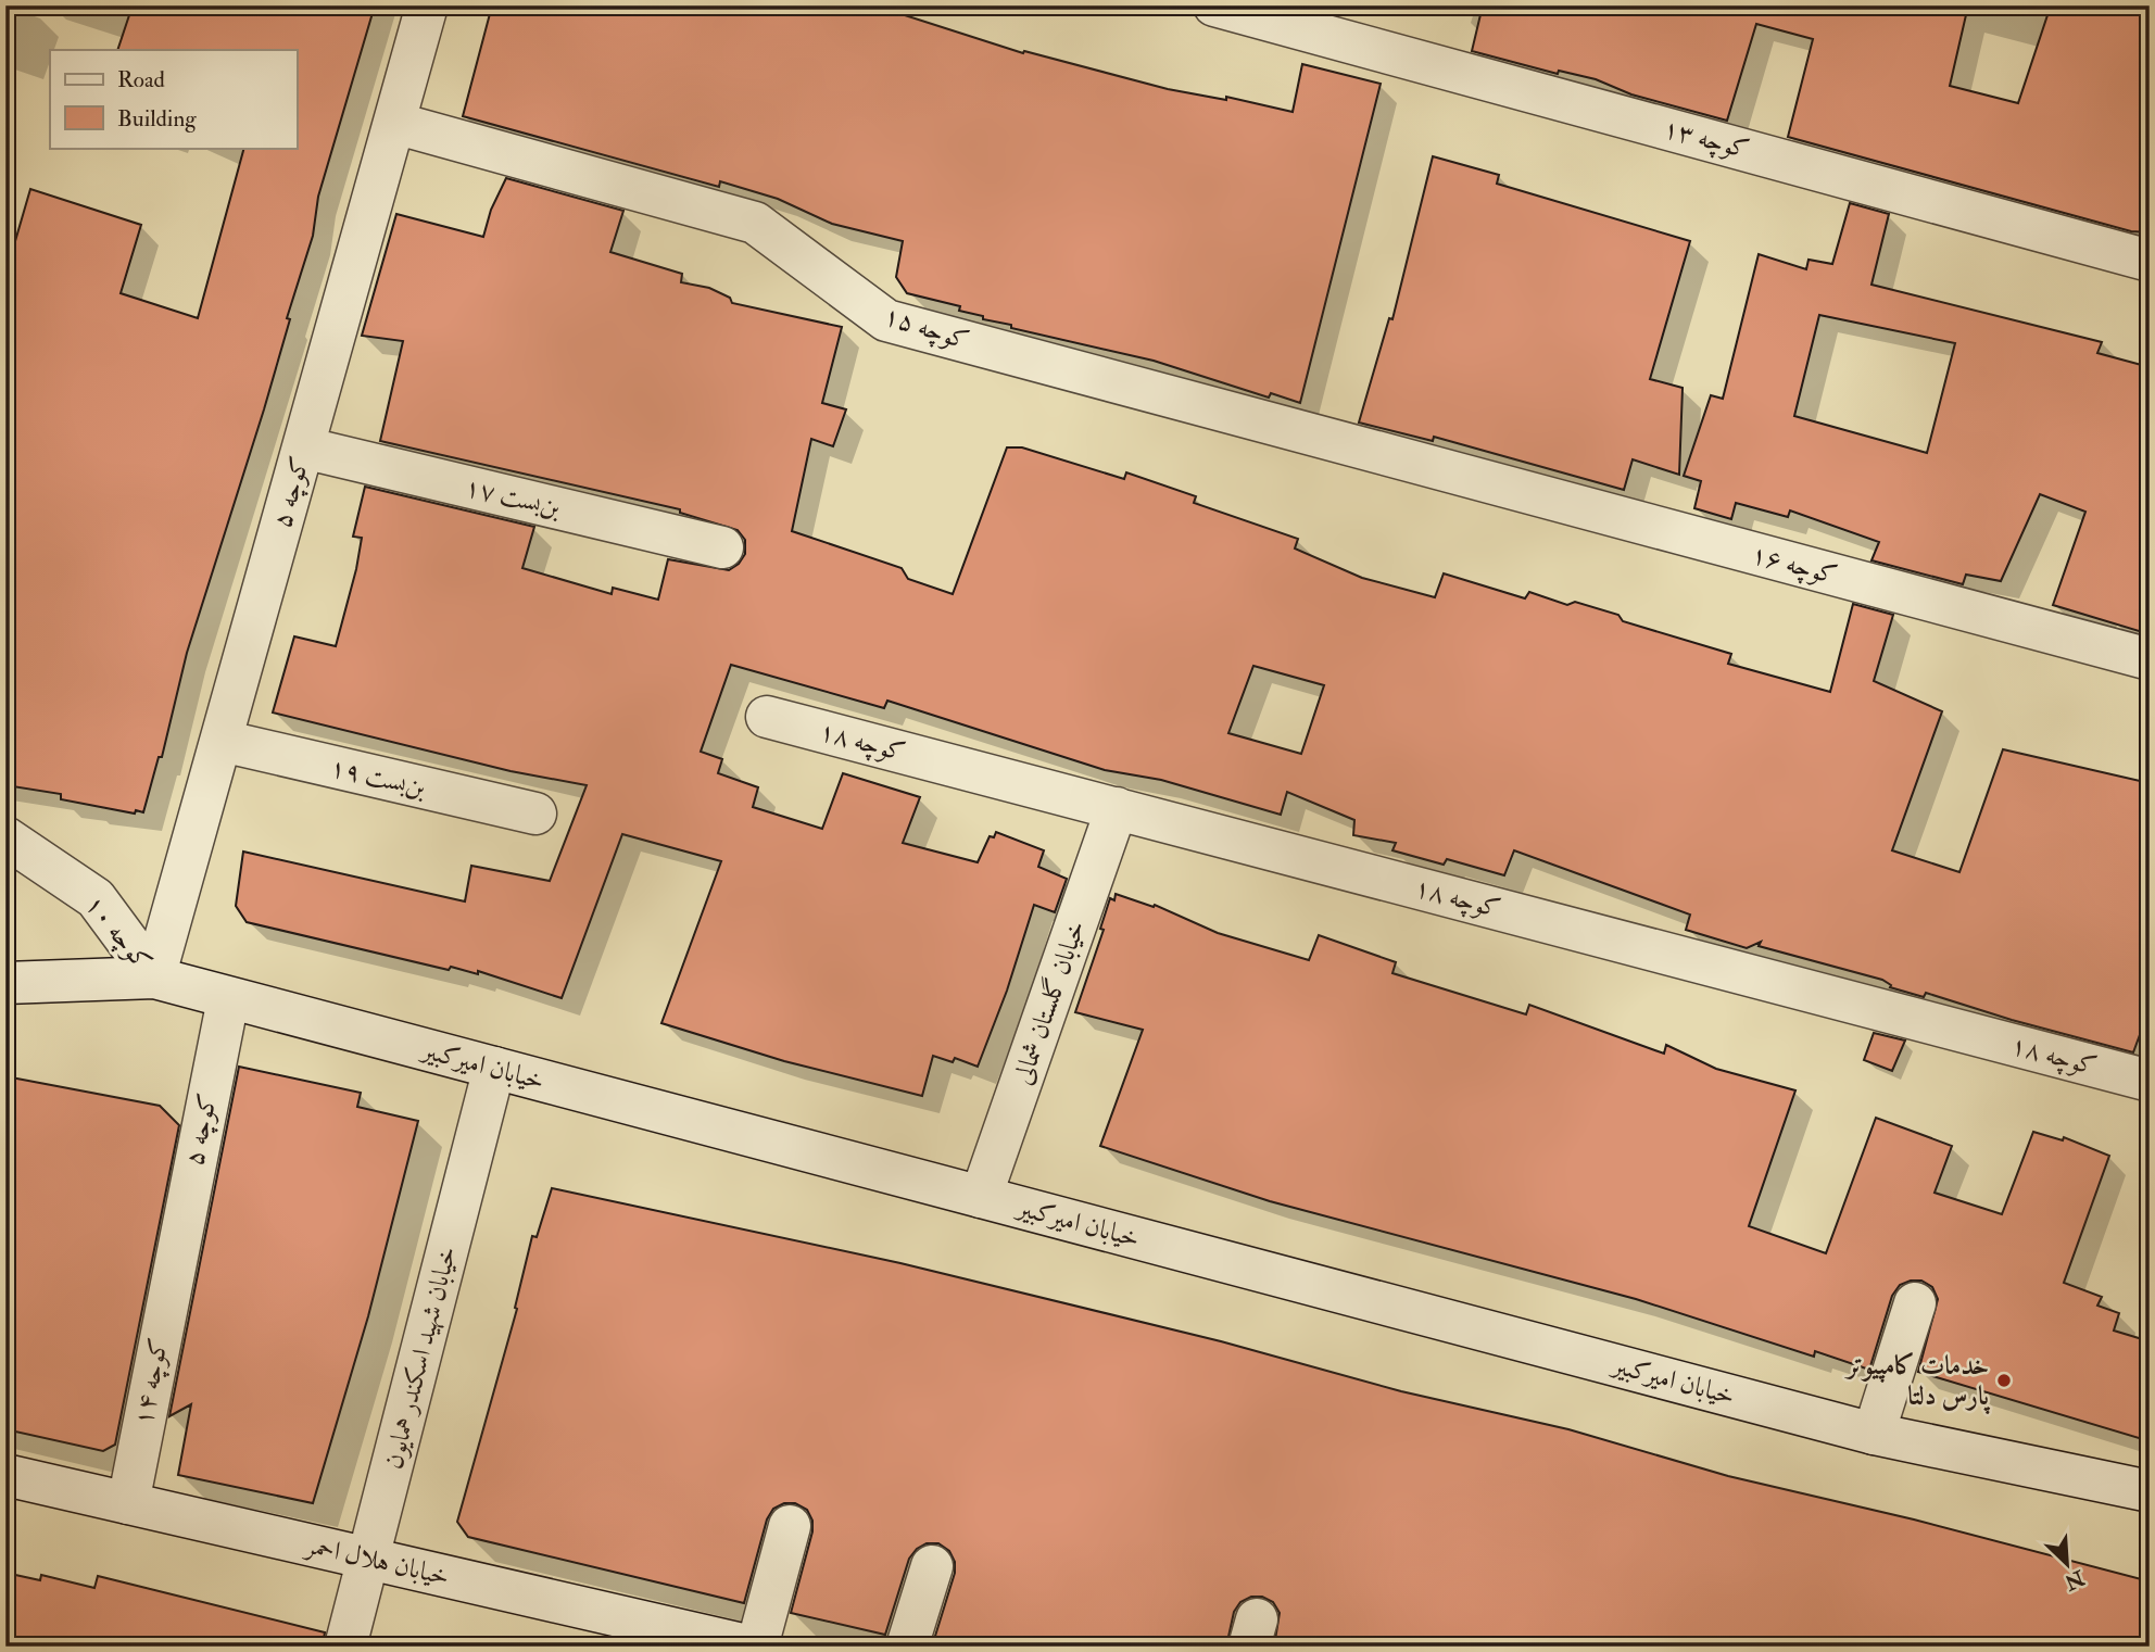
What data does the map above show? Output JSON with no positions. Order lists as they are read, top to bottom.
{
  "streets": {
    "street": [
      "کوچه ۱۳",
      "کوچه ۱۵",
      "کوچه ۵",
      "بن‌بست ۱۷",
      "کوچه ۱۶",
      "کوچه ۱۸",
      "بن‌بست ۱۹",
      "کوچه ۱۰",
      "خیابان گلستان شمالی",
      "خیابان امیرکبیر",
      "خیابان شهید اسکندر همایون",
      "کوچه ۱۴",
      "خیابان هلال احمر"
    ]
  },
  "crossings": [
    ["کوچه ۱۵", "کوچه ۵"],
    ["کوچه ۱۵", "کوچه ۱۶"],
    ["کوچه ۵", "بن‌بست ۱۷"],
    ["کوچه ۵", "بن‌بست ۱۹"],
    ["کوچه ۵", "کوچه ۱۰"],
    ["کوچه ۵", "خیابان امیرکبیر"],
    ["کوچه ۵", "کوچه ۱۴"],
    ["کوچه ۱۸", "خیابان گلستان شمالی"],
    ["کوچه ۱۰", "خیابان امیرکبیر"],
    ["خیابان گلستان شمالی", "خیابان امیرکبیر"],
    ["خیابان امیرکبیر", "خیابان شهید اسکندر همایون"],
    ["خیابان شهید اسکندر همایون", "خیابان هلال احمر"],
    ["کوچه ۱۴", "خیابان هلال احمر"]
  ],
  "places": ["خدمات کامپیوتر پارس دلتا"],
  "legend": ["Road", "Building"],
  "north": "bottom right"
}
